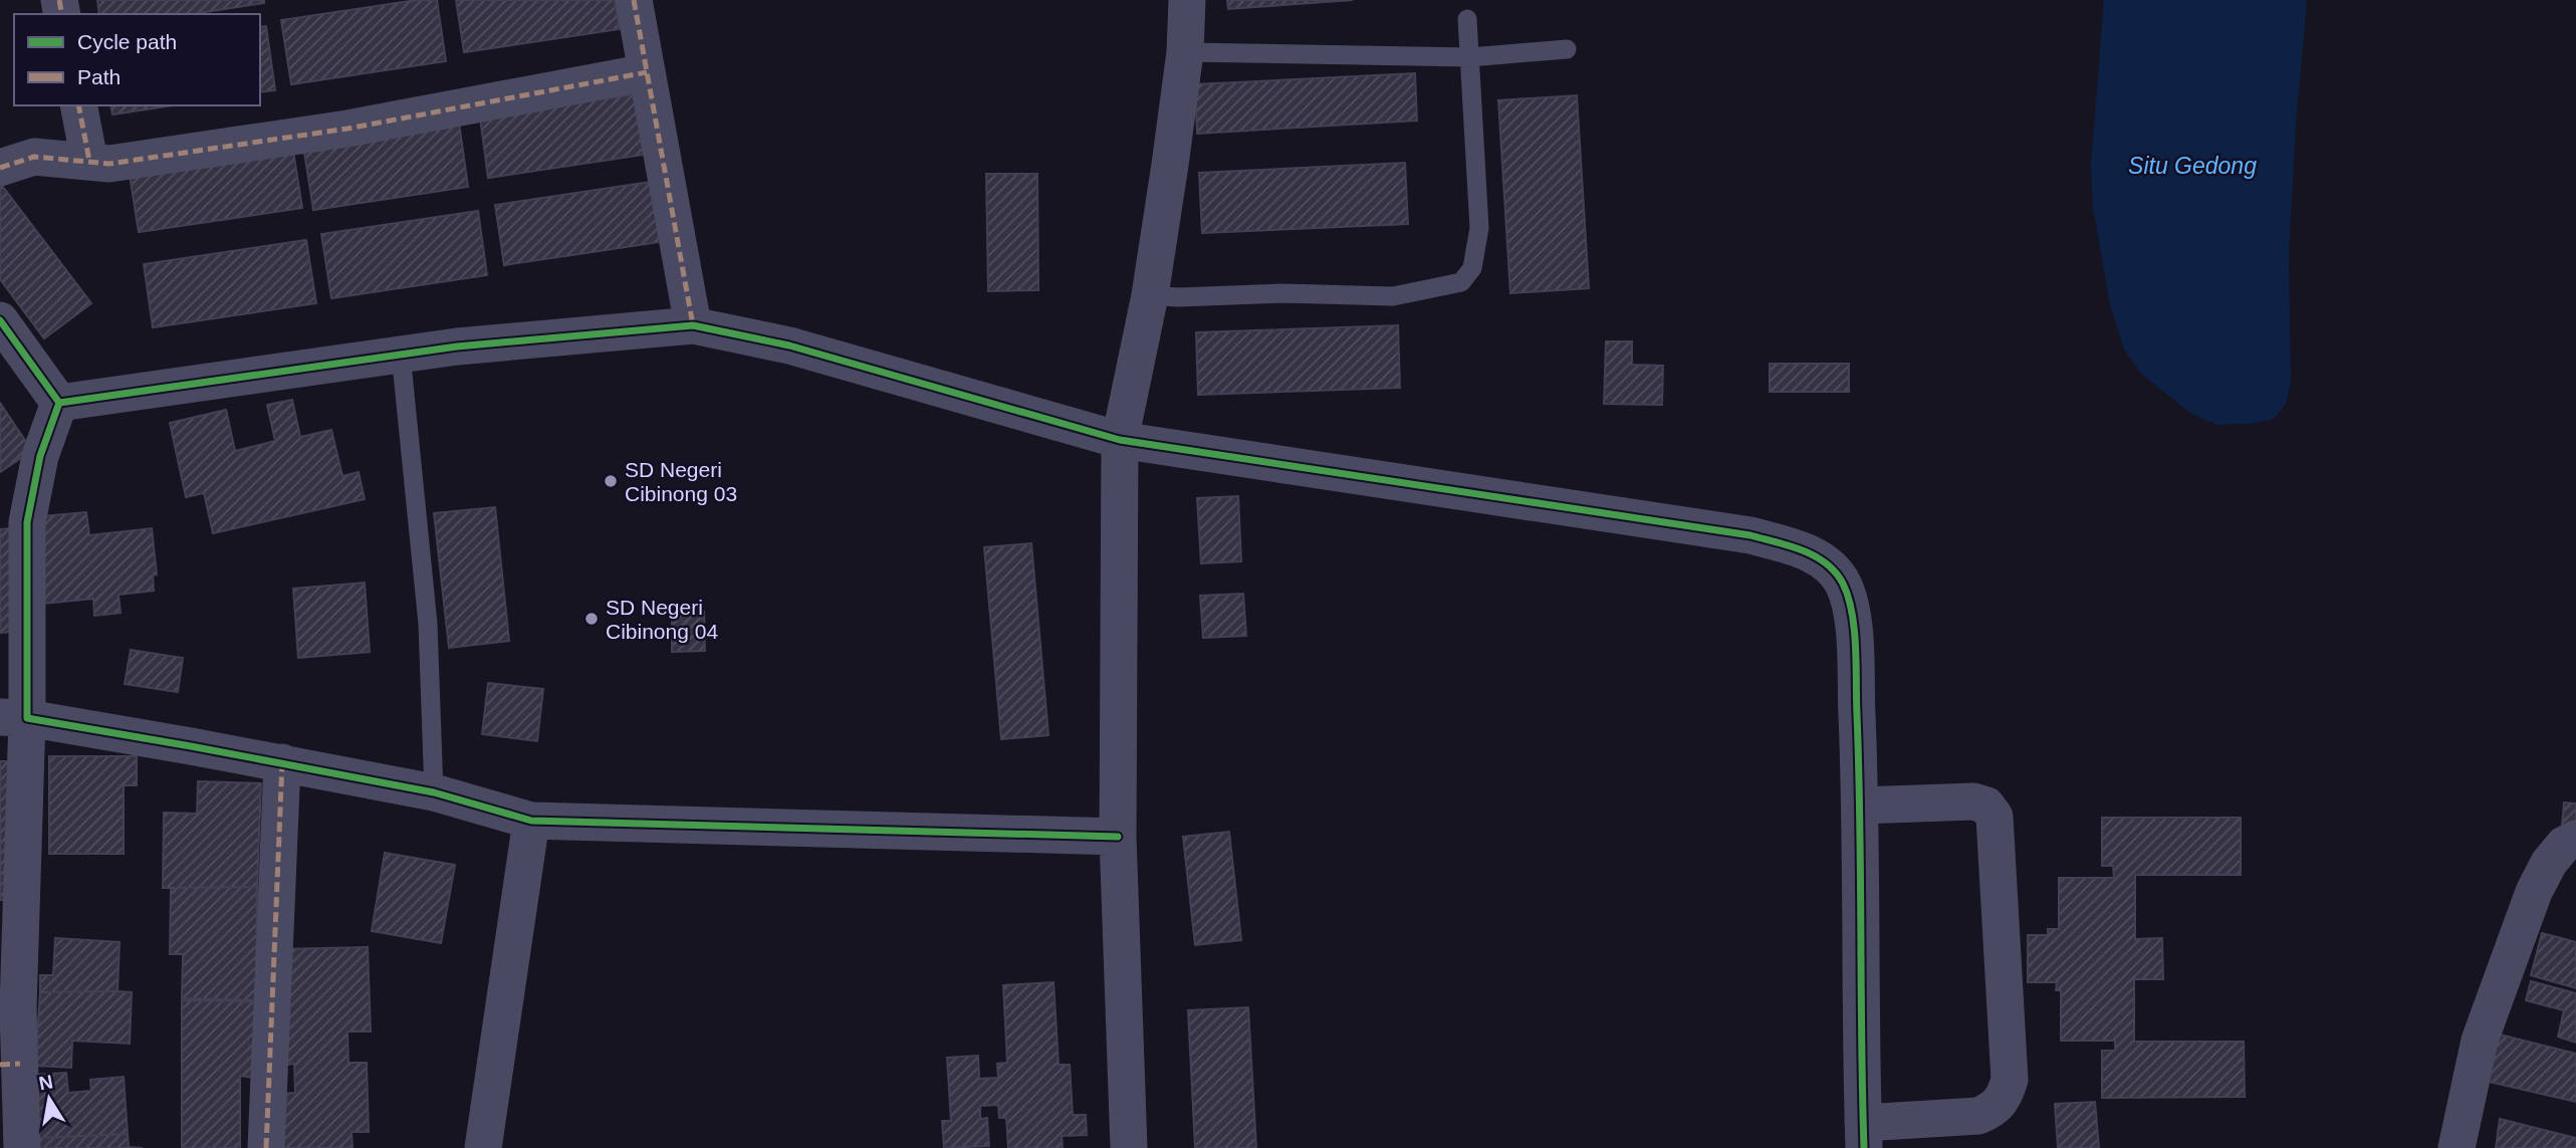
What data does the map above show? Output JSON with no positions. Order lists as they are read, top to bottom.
{
  "water": ["Situ Gedong"],
  "places": ["SD Negeri Cibinong 03", "SD Negeri Cibinong 04"],
  "legend": ["Cycle path", "Path"],
  "north": "top"
}
